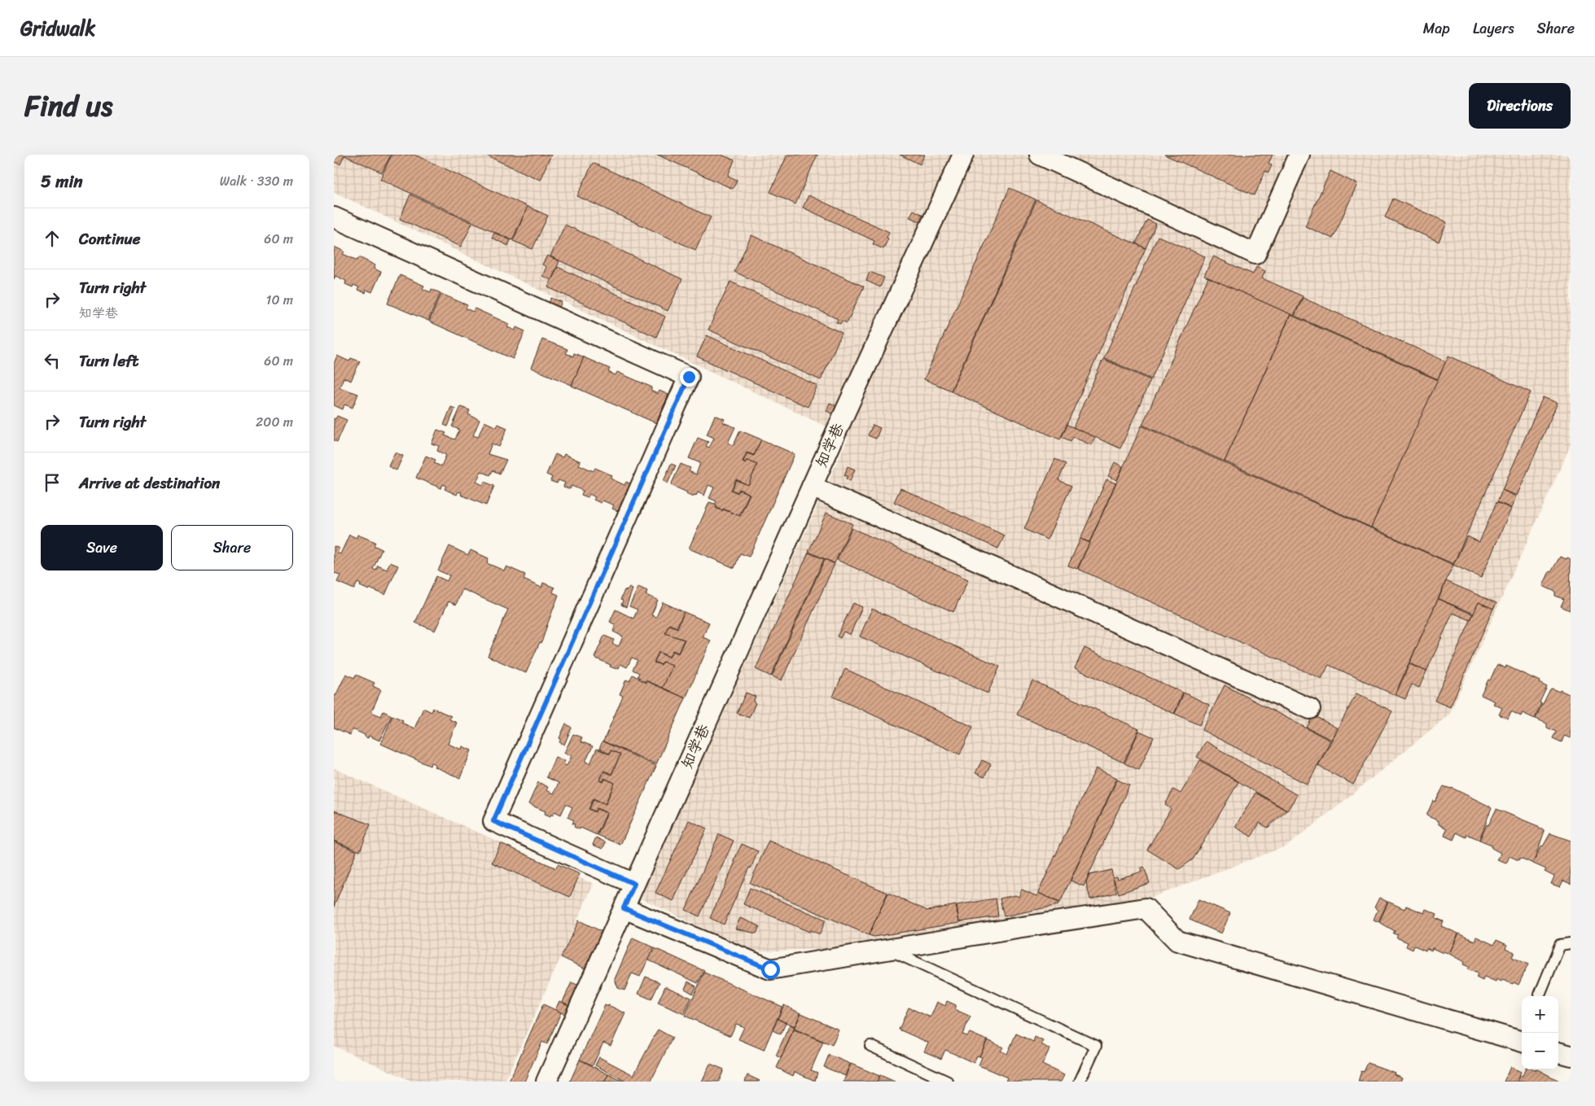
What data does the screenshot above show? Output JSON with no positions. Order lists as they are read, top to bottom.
{
  "streets": {
    "street": ["知学巷"]
  },
  "page": {
    "header": "Gridwalk",
    "nav": ["Map", "Layers", "Share"],
    "title": "Find us",
    "buttons": [
      "Directions",
      ["Save", "Share"]
    ],
    "heading": ["5 min", "Walk · 330 m"],
    "list": [
      ["Continue", "60 m"],
      ["Turn right", "知学巷", "10 m"],
      ["Turn left", "60 m"],
      ["Turn right", "200 m"],
      "Arrive at destination"
    ],
    "map_buttons": ["+", "−"]
  }
}
